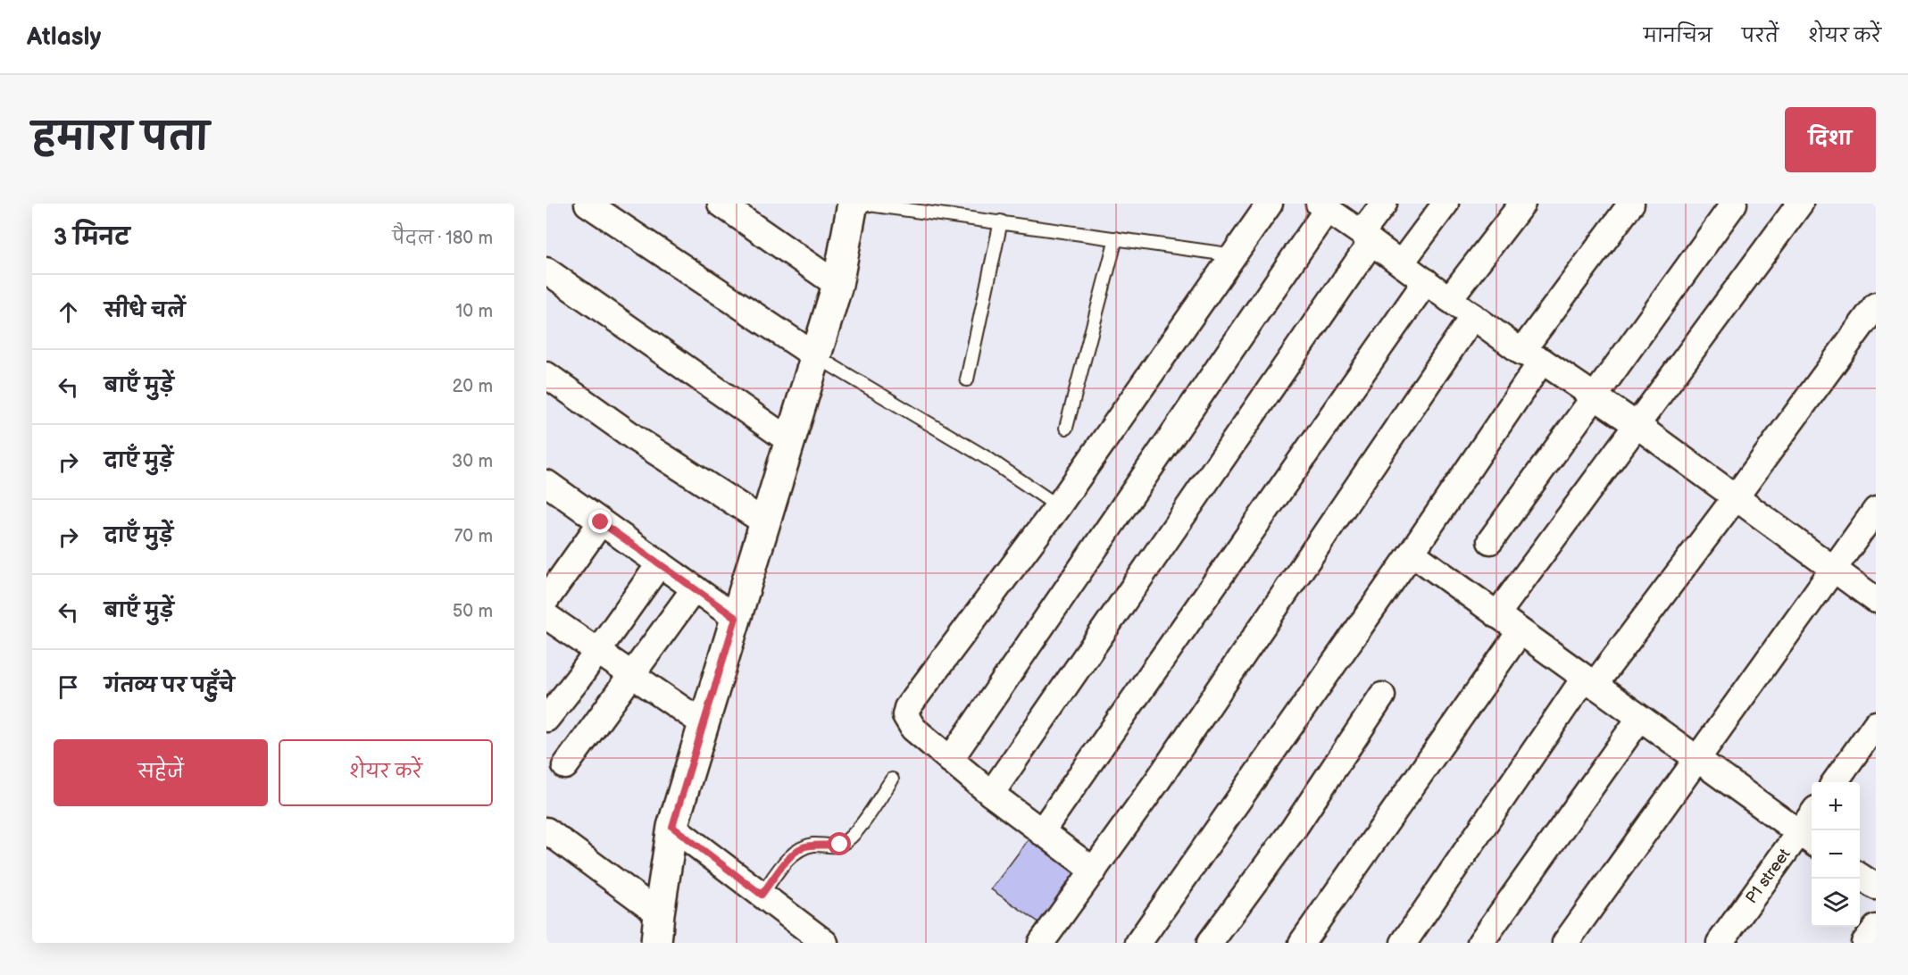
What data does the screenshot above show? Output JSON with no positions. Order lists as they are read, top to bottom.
{
  "streets": {
    "street": ["P1 street"]
  },
  "page": {
    "header": "Atlasly",
    "nav": ["मानचित्र", "परतें", "शेयर करें"],
    "title": "हमारा पता",
    "buttons": [
      "दिशा",
      ["सहेजें", "शेयर करें"]
    ],
    "heading": ["3 मिनट", "पैदल · 180 m"],
    "list": [
      ["सीधे चलें", "10 m"],
      ["बाएँ मुड़ें", "20 m"],
      ["दाएँ मुड़ें", "30 m"],
      ["दाएँ मुड़ें", "70 m"],
      ["बाएँ मुड़ें", "50 m"],
      "गंतव्य पर पहुँचे"
    ],
    "map_buttons": ["+", "−"]
  }
}
